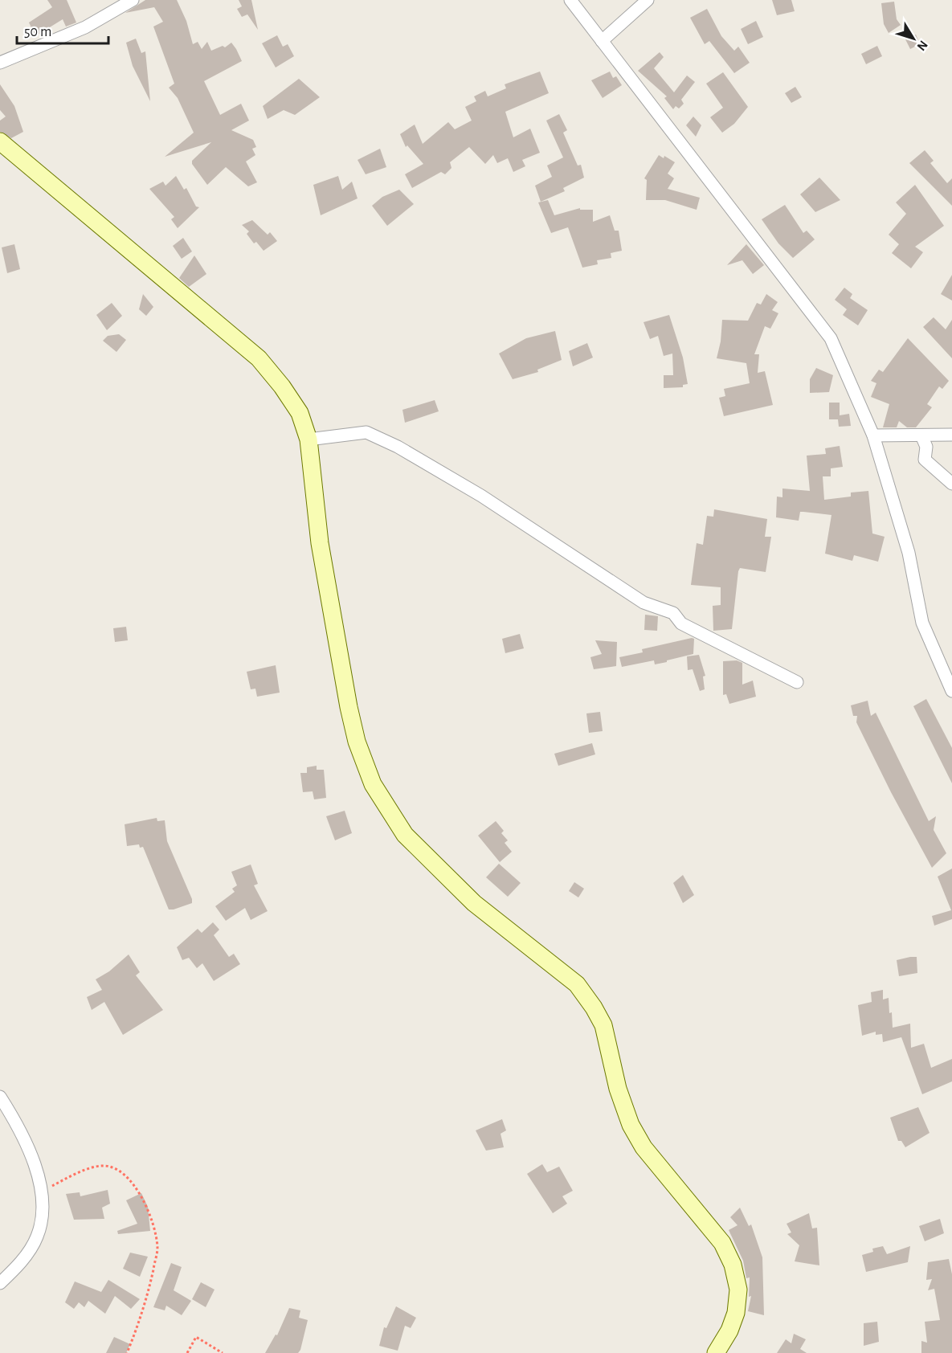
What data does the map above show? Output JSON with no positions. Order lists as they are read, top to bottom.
{
  "scale_bar": "50 m",
  "north": "bottom right"
}
